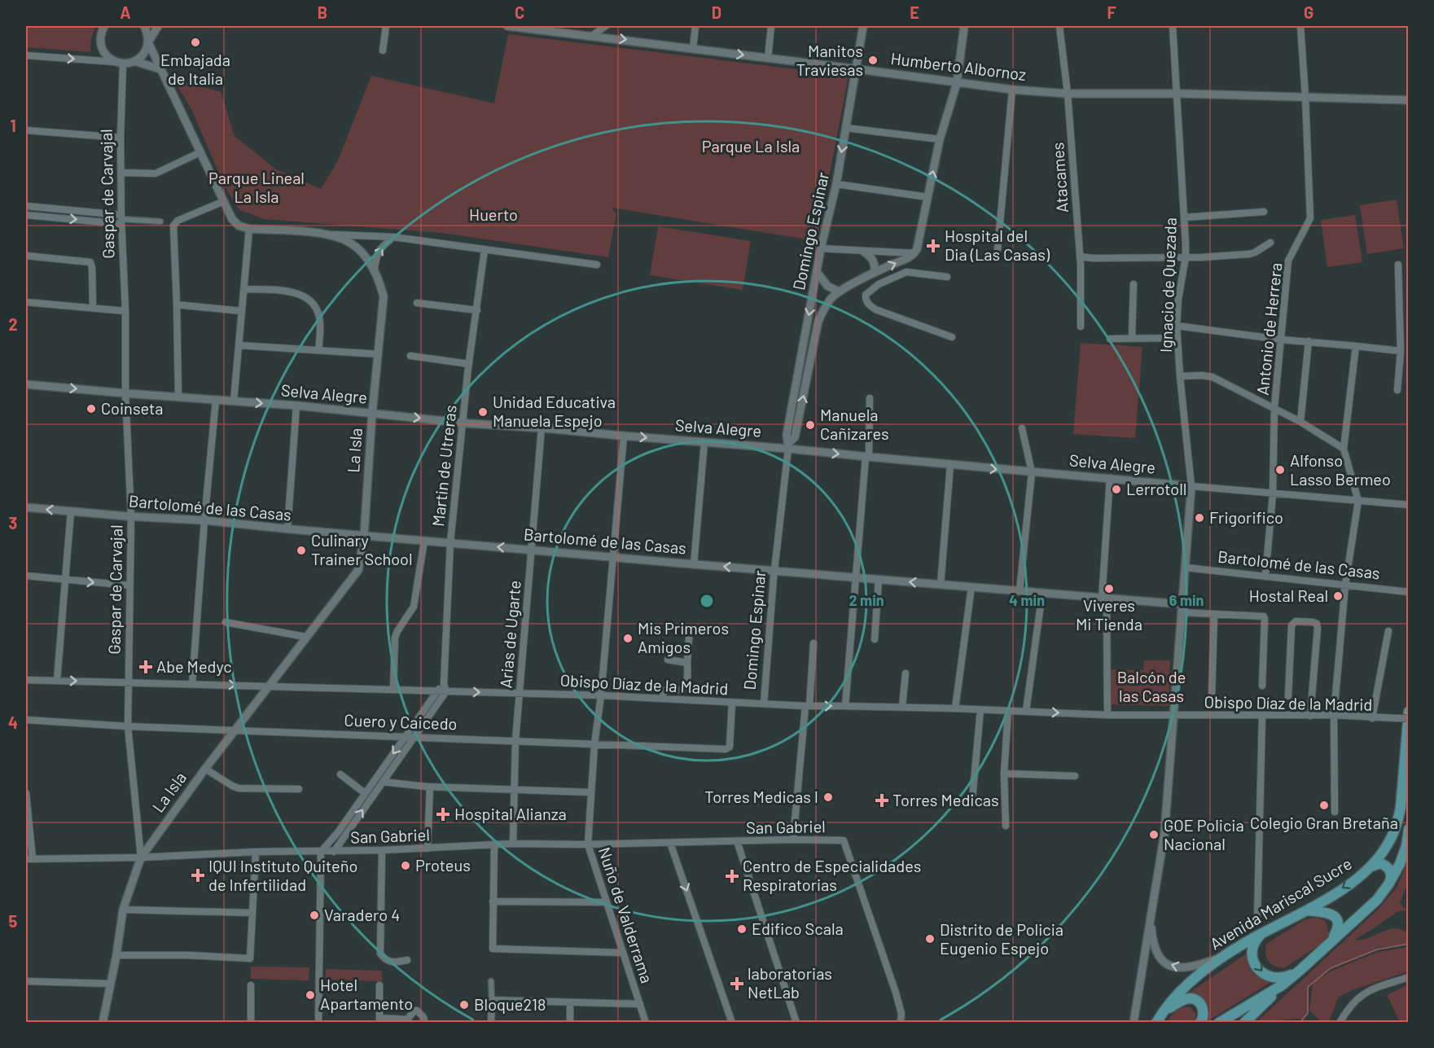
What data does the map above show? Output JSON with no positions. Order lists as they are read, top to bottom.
{
  "streets": {
    "main road": ["Avenida Mariscal Sucre"],
    "street": [
      "Humberto Albornoz",
      "Atacames",
      "Gaspar de Carvajal",
      "Domingo Espinar",
      "Ignacio de Quezada",
      "Antonio de Herrera",
      "Selva Alegre",
      "La Isla",
      "Martin de Utreras",
      "Bartolomé de las Casas",
      "Arias de Ugarte",
      "Obispo Díaz de la Madrid",
      "Cuero y Caicedo",
      "San Gabriel",
      "Nuño de Valderrama"
    ]
  },
  "crossings": [
    ["Humberto Albornoz", "Atacames"],
    ["Humberto Albornoz", "Domingo Espinar"],
    ["Humberto Albornoz", "Ignacio de Quezada"],
    ["Humberto Albornoz", "Antonio de Herrera"],
    ["Gaspar de Carvajal", "Selva Alegre"],
    ["Gaspar de Carvajal", "La Isla"],
    ["Gaspar de Carvajal", "Bartolomé de las Casas"],
    ["Gaspar de Carvajal", "Cuero y Caicedo"],
    ["Gaspar de Carvajal", "San Gabriel"],
    ["Domingo Espinar", "Selva Alegre"],
    ["Domingo Espinar", "Bartolomé de las Casas"],
    ["Domingo Espinar", "Obispo Díaz de la Madrid"],
    ["Ignacio de Quezada", "Selva Alegre"],
    ["Antonio de Herrera", "Selva Alegre"],
    ["Antonio de Herrera", "Bartolomé de las Casas"],
    ["Selva Alegre", "La Isla"],
    ["Selva Alegre", "Martin de Utreras"],
    ["Selva Alegre", "Arias de Ugarte"],
    ["Selva Alegre", "Nuño de Valderrama"],
    ["La Isla", "Bartolomé de las Casas"],
    ["La Isla", "Cuero y Caicedo"],
    ["La Isla", "San Gabriel"],
    ["Martin de Utreras", "Bartolomé de las Casas"],
    ["Martin de Utreras", "Obispo Díaz de la Madrid"],
    ["Bartolomé de las Casas", "Arias de Ugarte"],
    ["Bartolomé de las Casas", "Nuño de Valderrama"],
    ["Arias de Ugarte", "Obispo Díaz de la Madrid"],
    ["Arias de Ugarte", "Cuero y Caicedo"],
    ["Arias de Ugarte", "San Gabriel"],
    ["Obispo Díaz de la Madrid", "Cuero y Caicedo"],
    ["Obispo Díaz de la Madrid", "Nuño de Valderrama"],
    ["Cuero y Caicedo", "Nuño de Valderrama"],
    ["San Gabriel", "Nuño de Valderrama"]
  ],
  "one_way": ["Selva Alegre"],
  "parks": [
    "Parque La Isla",
    "Parque Lineal La Isla",
    "Huerto",
    "Balcón de las Casas"
  ],
  "places": {
    "other": [
      "Embajada de Italia",
      "Manitos Traviesas",
      "Coinseta",
      "Unidad Educativa Manuela Espejo",
      "Manuela Cañizares",
      "Alfonso Lasso Bermeo",
      "Lerrotoll",
      "Frigorifico",
      "Culinary Trainer School",
      "Viveres Mi Tienda",
      "Hostal Real",
      "Mis Primeros Amigos",
      "Torres Medicas I",
      "Colegio Gran Bretaña",
      "GOE Policia Nacional",
      "Proteus",
      "Varadero 4",
      "Edifico Scala",
      "Distrito de Policia Eugenio Espejo",
      "Hotel Apartamento",
      "Bloque218"
    ],
    "health": [
      "Hospital del Dia (Las Casas)",
      "Abe Medyc",
      "Torres Medicas",
      "Hospital Alianza",
      "IQUI Instituto Quiteño de Infertilidad",
      "Centro de Especialidades Respiratorias",
      "laboratorias NetLab"
    ]
  },
  "grid": {
    "columns": [
      "A",
      "B",
      "C",
      "D",
      "E",
      "F",
      "G"
    ],
    "rows": [
      "1",
      "2",
      "3",
      "4",
      "5"
    ]
  },
  "rings": ["2 min", "4 min", "6 min"]
}
